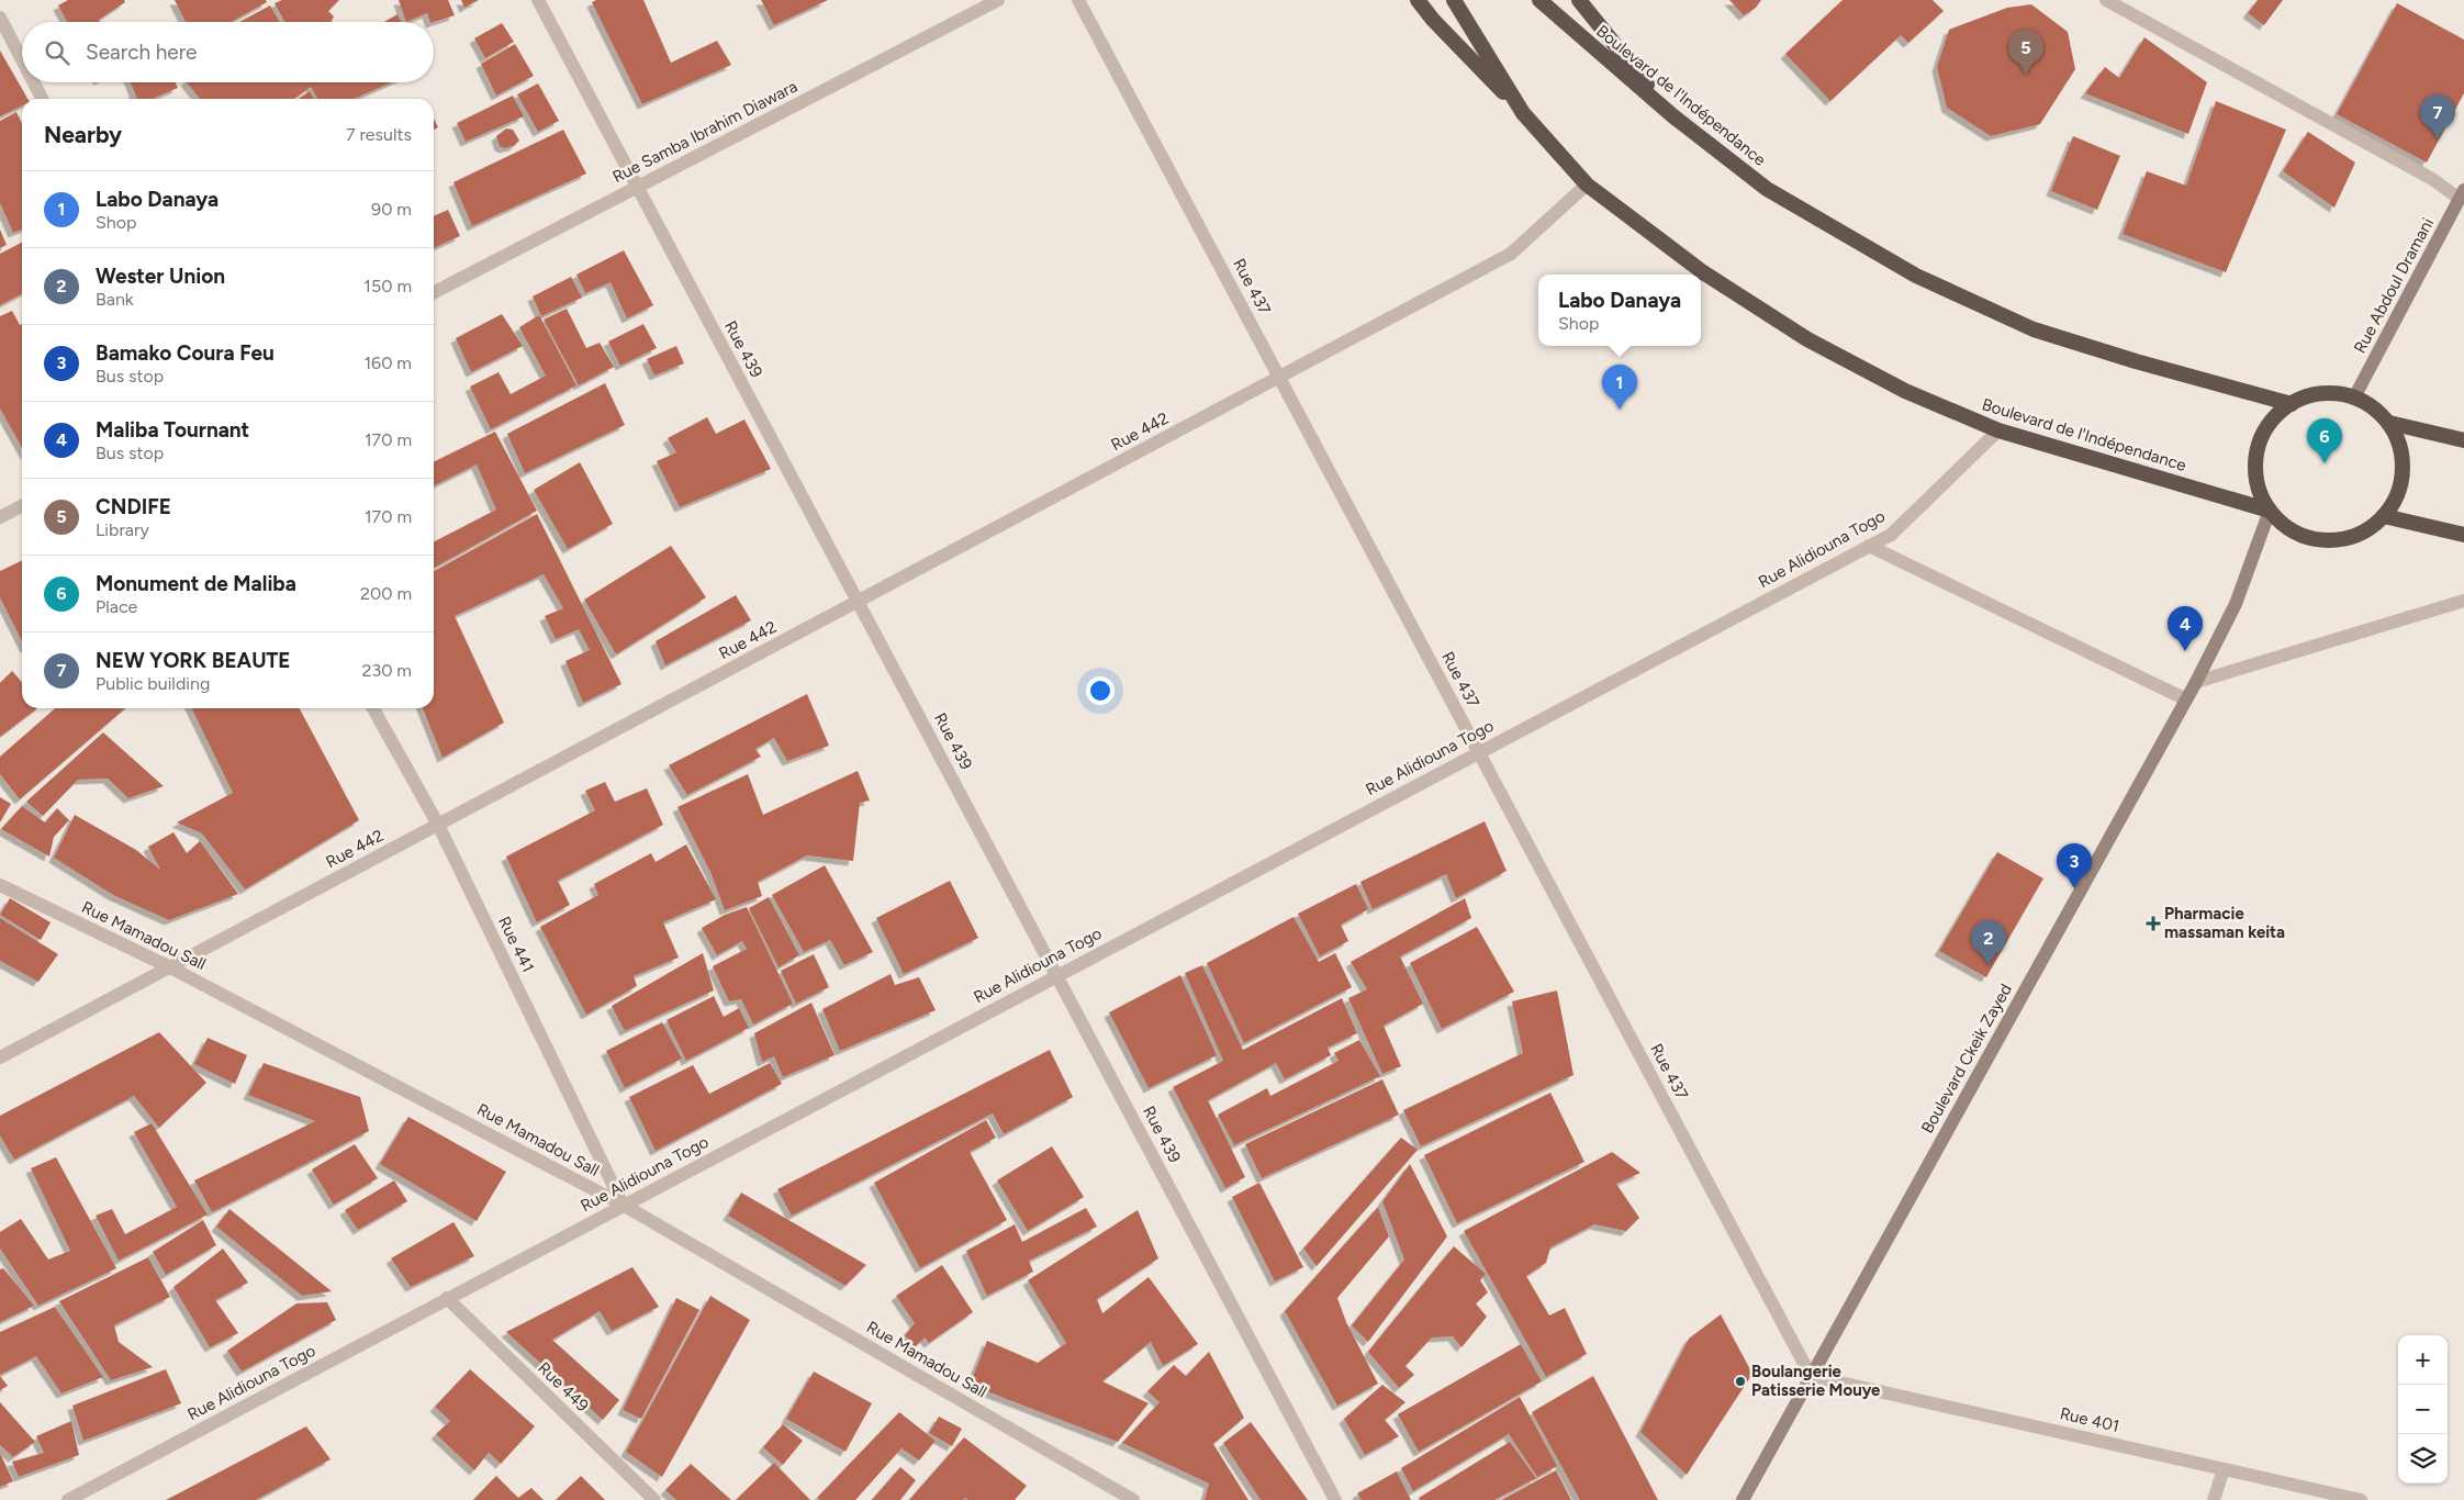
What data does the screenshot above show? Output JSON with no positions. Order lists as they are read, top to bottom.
{
  "streets": {
    "highway": ["Boulevard de l'Indépendance"],
    "main road": ["Rue Abdoul Dramani", "Boulevard Ckeik Zayed"],
    "street": [
      "Rue Samba Ibrahim Diawara",
      "Rue 437",
      "Rue 439",
      "Rue 442",
      "Rue Alidiouna Togo",
      "Rue Mamadou Sall",
      "Rue 441",
      "Rue 449",
      "Rue 401"
    ]
  },
  "crossings": [
    ["Boulevard de l'Indépendance", "Rue Abdoul Dramani"],
    ["Boulevard de l'Indépendance", "Rue 442"],
    ["Boulevard de l'Indépendance", "Rue Alidiouna Togo"],
    ["Boulevard de l'Indépendance", "Boulevard Ckeik Zayed"],
    ["Rue Samba Ibrahim Diawara", "Rue 439"],
    ["Rue Abdoul Dramani", "Boulevard Ckeik Zayed"],
    ["Rue 437", "Rue 442"],
    ["Rue 437", "Rue Alidiouna Togo"],
    ["Rue 437", "Boulevard Ckeik Zayed"],
    ["Rue 437", "Rue 401"],
    ["Rue 439", "Rue 442"],
    ["Rue 439", "Rue Alidiouna Togo"],
    ["Rue 442", "Rue Mamadou Sall"],
    ["Rue 442", "Rue 441"],
    ["Rue Alidiouna Togo", "Rue Mamadou Sall"],
    ["Rue Alidiouna Togo", "Rue 441"],
    ["Rue Alidiouna Togo", "Rue 449"],
    ["Rue Mamadou Sall", "Rue 441"],
    ["Boulevard Ckeik Zayed", "Rue 401"]
  ],
  "places": {
    "health": ["Pharmacie massaman keita"],
    "other": ["Boulangerie Patisserie Mouye"]
  },
  "page": {
    "search": "Search here",
    "pins": [
      "5",
      "7",
      "1",
      "6",
      "4",
      "3",
      "2"
    ],
    "heading": ["Nearby", "7 results"],
    "list": [
      {
        "mark": "1",
        "name": "Labo Danaya",
        "note": "Shop",
        "value": "90 m"
      },
      {
        "mark": "2",
        "name": "Wester Union",
        "note": "Bank",
        "value": "150 m"
      },
      {
        "mark": "3",
        "name": "Bamako Coura Feu",
        "note": "Bus stop",
        "value": "160 m"
      },
      {
        "mark": "4",
        "name": "Maliba Tournant",
        "note": "Bus stop",
        "value": "170 m"
      },
      {
        "mark": "5",
        "name": "CNDIFE",
        "note": "Library",
        "value": "170 m"
      },
      {
        "mark": "6",
        "name": "Monument de Maliba",
        "note": "Place",
        "value": "200 m"
      },
      {
        "mark": "7",
        "name": "NEW YORK BEAUTE",
        "note": "Public building",
        "value": "230 m"
      }
    ],
    "popup": ["Labo Danaya", "Shop"],
    "map_buttons": ["+", "−"]
  }
}
